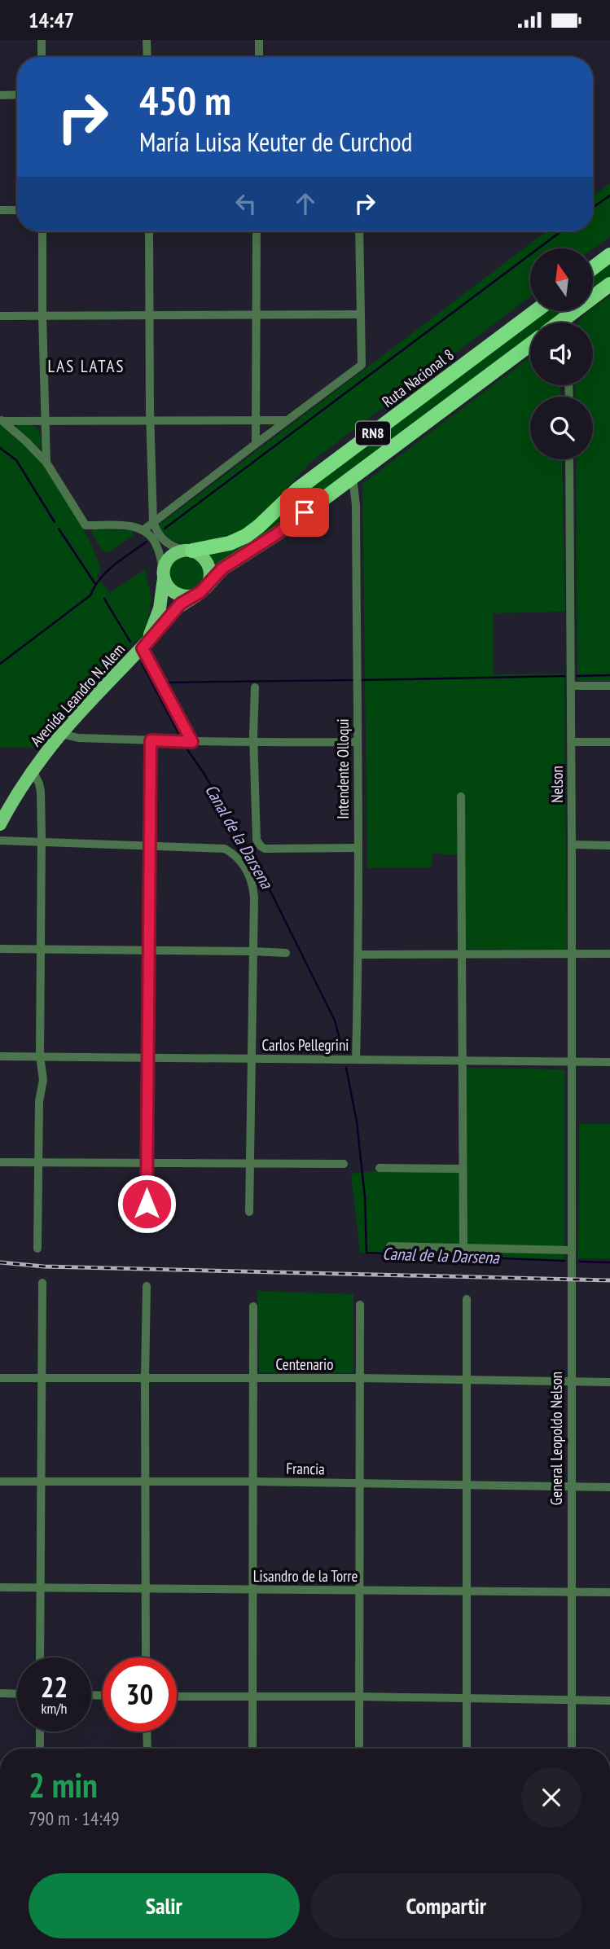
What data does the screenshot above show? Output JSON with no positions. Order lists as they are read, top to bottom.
{
  "streets": {
    "highway": ["Ruta Nacional 8", "RN8"],
    "main road": ["Avenida Leandro N. Alem"],
    "street": [
      "Intendente Olloqui",
      "Nelson",
      "Carlos Pellegrini",
      "Centenario",
      "General Leopoldo Nelson",
      "Francia",
      "Lisandro de la Torre"
    ]
  },
  "crossings": [
    ["Ruta Nacional 8", "RN8"],
    ["Ruta Nacional 8", "Avenida Leandro N. Alem"],
    ["RN8", "Avenida Leandro N. Alem"],
    ["RN8", "Intendente Olloqui"],
    ["Intendente Olloqui", "Carlos Pellegrini"],
    ["Nelson", "Carlos Pellegrini"],
    ["Nelson", "General Leopoldo Nelson"],
    ["Centenario", "General Leopoldo Nelson"],
    ["General Leopoldo Nelson", "Francia"],
    ["General Leopoldo Nelson", "Lisandro de la Torre"]
  ],
  "districts": ["LAS LATAS"],
  "water": ["Canal de la Darsena"],
  "north": "top",
  "page": {
    "status": "14:47",
    "turn": ["450 m", "María Luisa Keuter de Curchod"],
    "speed": "22 km/h",
    "limit": "30",
    "heading": ["2 min", "790 m · 14:49"],
    "buttons": ["Salir", "Compartir"]
  }
}
